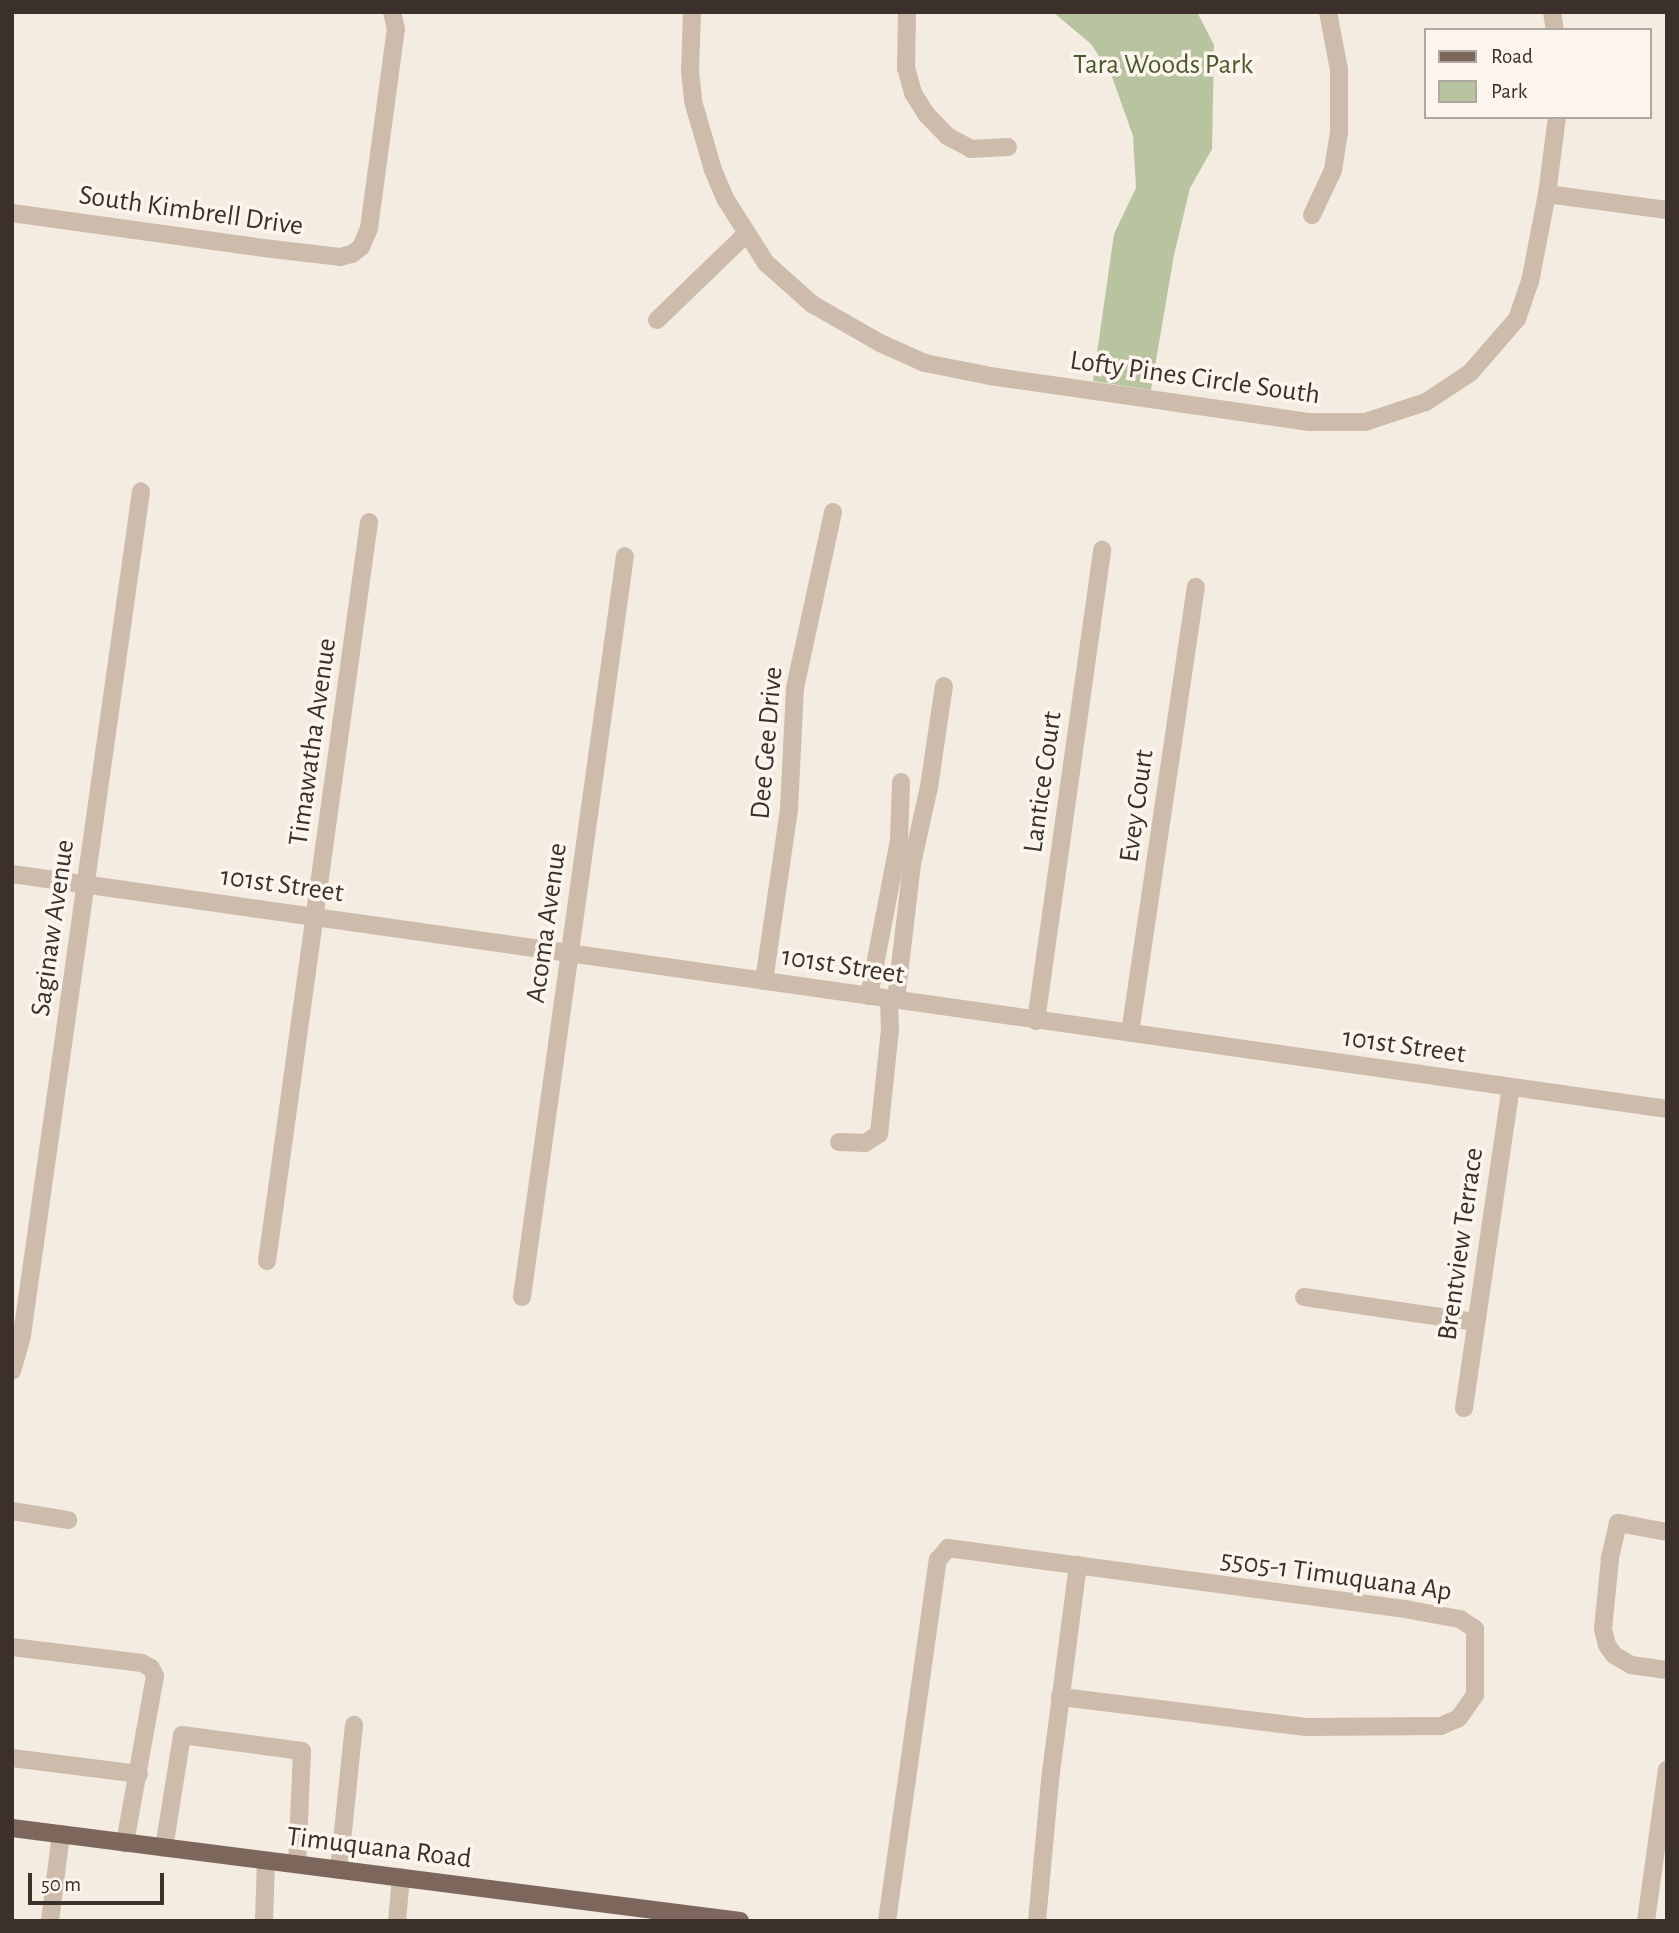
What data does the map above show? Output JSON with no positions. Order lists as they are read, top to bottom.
{
  "streets": {
    "main road": ["Timuquana Road"],
    "street": [
      "South Kimbrell Drive",
      "Lofty Pines Circle South",
      "Timawatha Avenue",
      "Dee Gee Drive",
      "Lantice Court",
      "Evey Court",
      "101st Street",
      "Acoma Avenue",
      "Saginaw Avenue",
      "Brentview Terrace",
      "5505-1 Timuquana Ap"
    ]
  },
  "crossings": [
    ["Timawatha Avenue", "101st Street"],
    ["Dee Gee Drive", "101st Street"],
    ["Lantice Court", "101st Street"],
    ["Evey Court", "101st Street"],
    ["101st Street", "Acoma Avenue"],
    ["101st Street", "Saginaw Avenue"],
    ["101st Street", "Brentview Terrace"]
  ],
  "parks": ["Tara Woods Park"],
  "legend": ["Road", "Park"],
  "scale_bar": "50 m"
}
